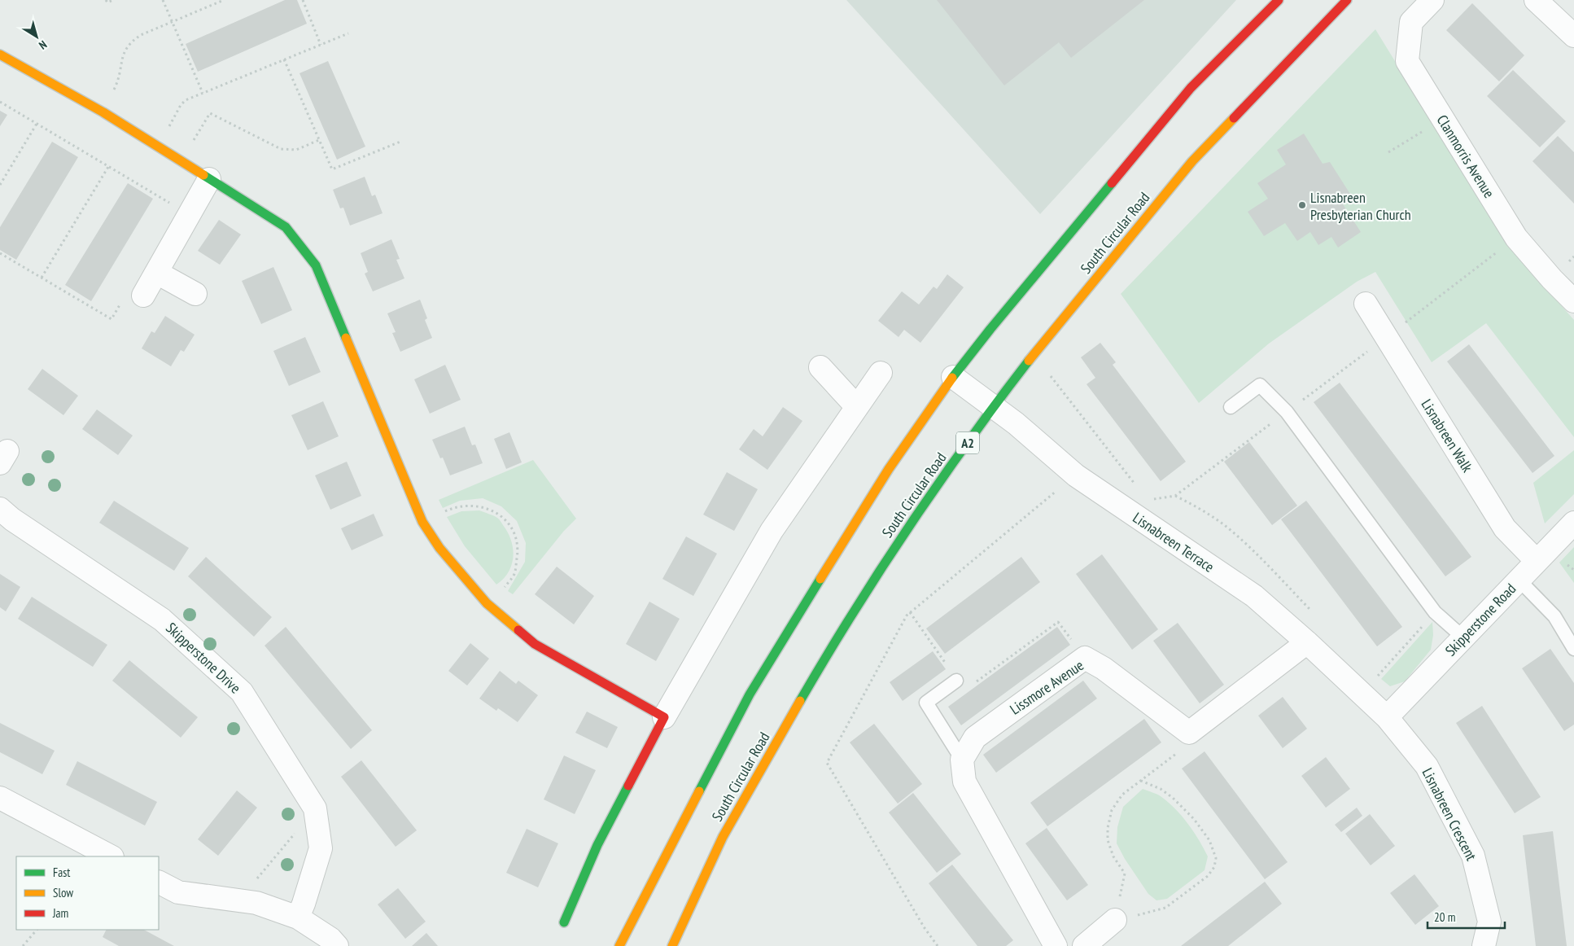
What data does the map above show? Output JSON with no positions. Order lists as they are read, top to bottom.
{
  "streets": {
    "main road": ["South Circular Road", "A2"],
    "street": [
      "Clanmorris Avenue",
      "Lisnabreen Walk",
      "Lisnabreen Terrace",
      "Skipperstone Road",
      "Skipperstone Drive",
      "Lissmore Avenue",
      "Lisnabreen Crescent"
    ]
  },
  "crossings": [
    ["South Circular Road", "Lisnabreen Terrace"],
    ["Lisnabreen Walk", "Skipperstone Road"],
    ["Lisnabreen Terrace", "Skipperstone Road"],
    ["Lisnabreen Terrace", "Lisnabreen Crescent"],
    ["Skipperstone Road", "Lisnabreen Crescent"]
  ],
  "places": ["Lisnabreen Presbyterian Church"],
  "legend": ["Fast", "Slow", "Jam"],
  "scale_bar": "20 m",
  "north": "bottom right"
}
